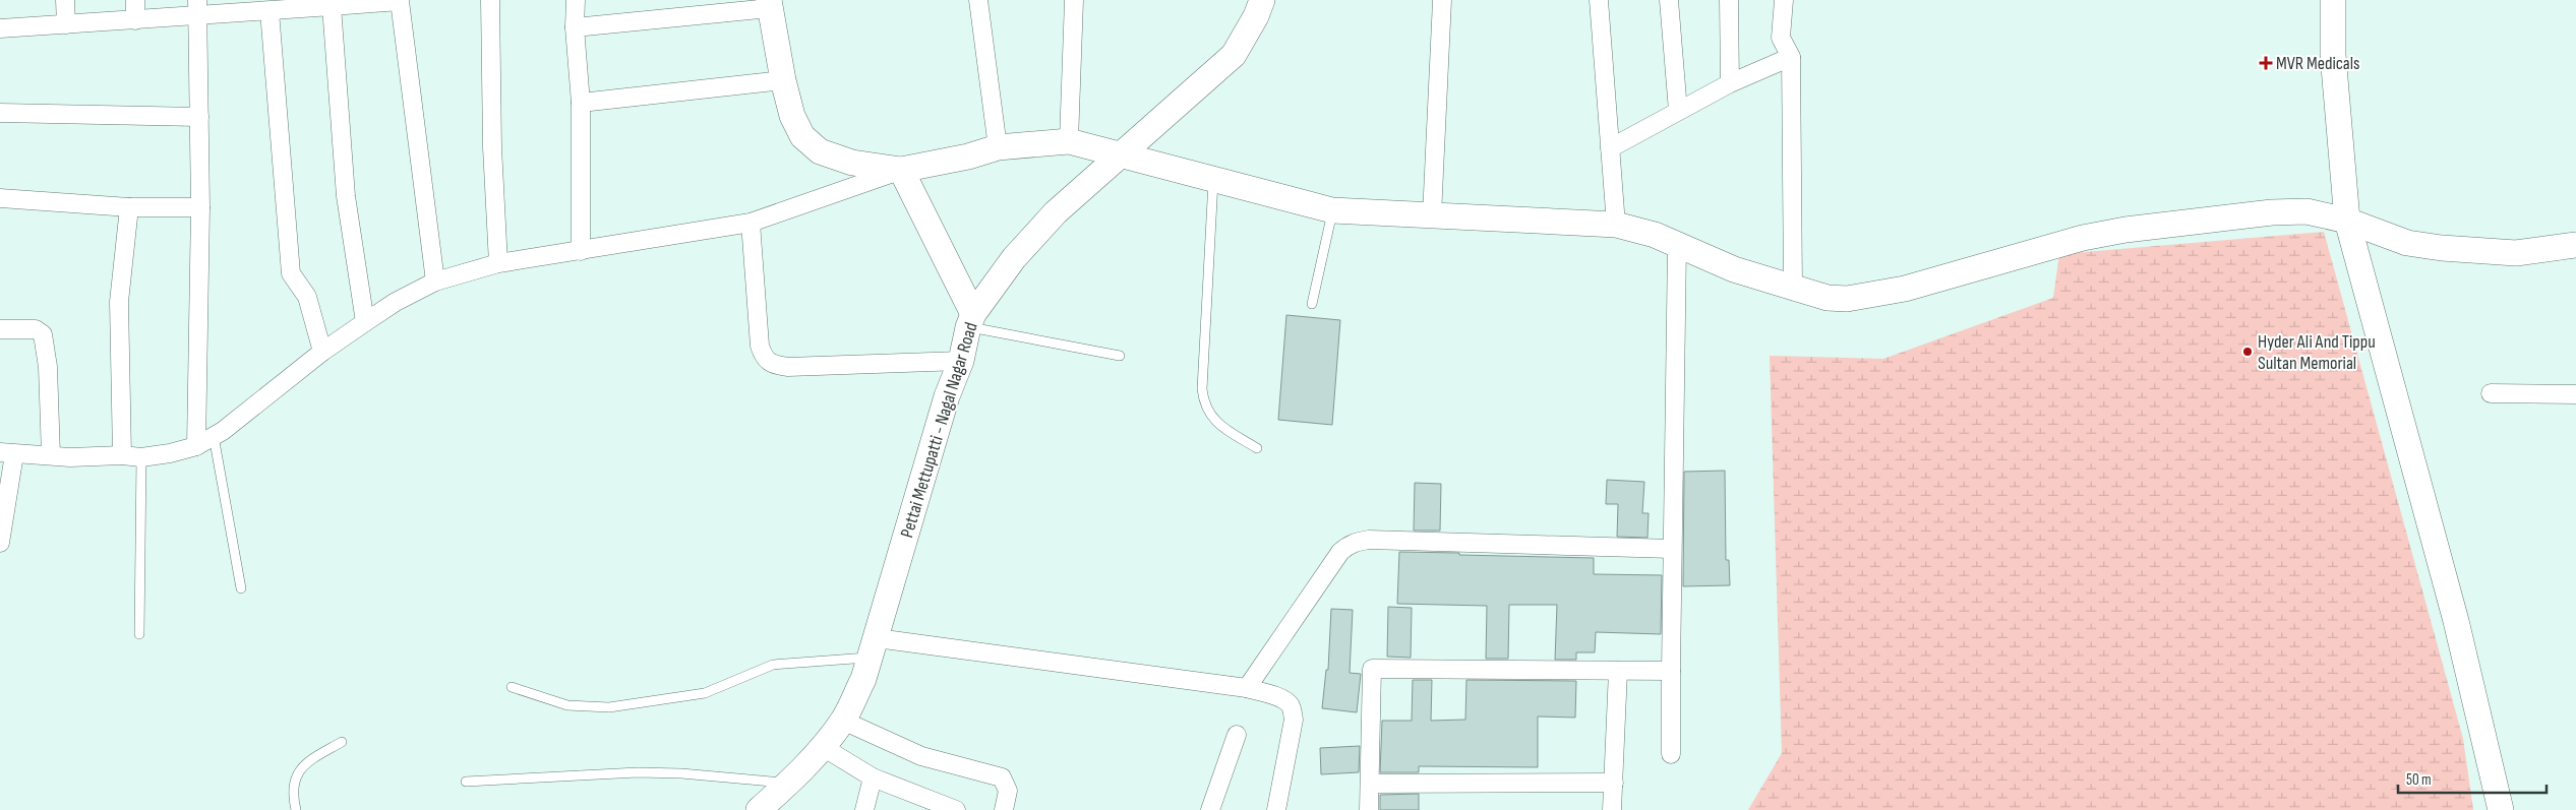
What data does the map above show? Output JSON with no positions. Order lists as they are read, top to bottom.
{
  "streets": {
    "main road": ["Pettai Mettupatti - Nagal Nagar Road"]
  },
  "places": {
    "health": ["MVR Medicals"],
    "other": ["Hyder Ali And Tippu Sultan Memorial"]
  },
  "scale_bar": "50 m"
}
